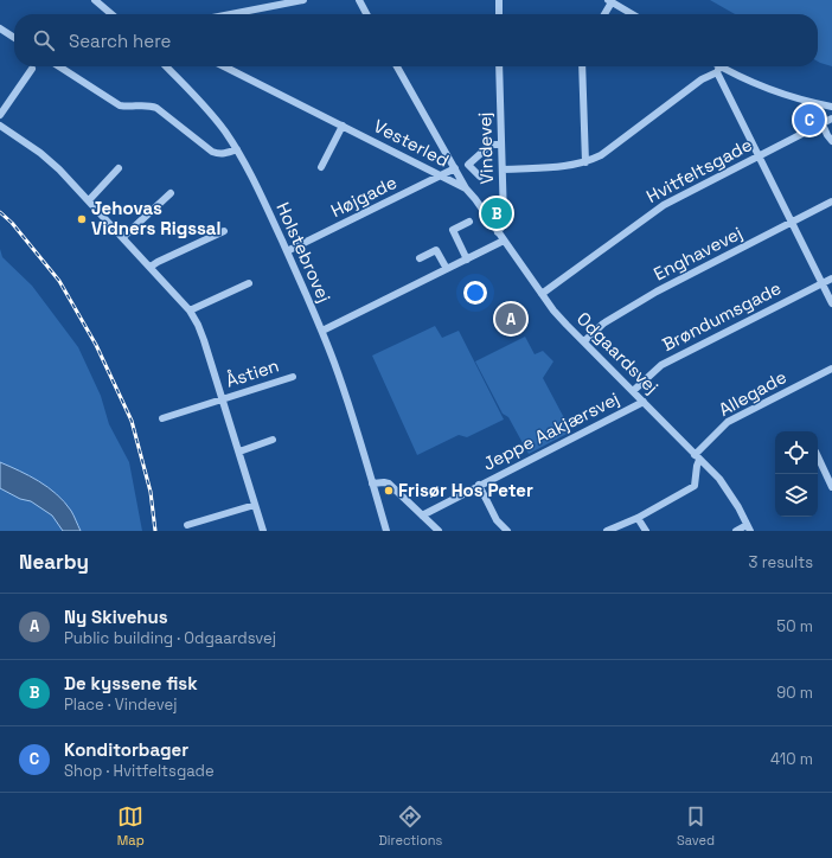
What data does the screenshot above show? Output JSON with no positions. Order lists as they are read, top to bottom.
{
  "streets": {
    "street": [
      "Vesterled",
      "Vindevej",
      "Hvitfeltsgade",
      "Højgade",
      "Holstebrovej",
      "Enghavevej",
      "Brøndumsgade",
      "Odgaardsvej",
      "Åstien",
      "Allegade",
      "Jeppe Aakjærsvej"
    ]
  },
  "crossings": [
    ["Vesterled", "Højgade"],
    ["Vesterled", "Odgaardsvej"],
    ["Vindevej", "Odgaardsvej"],
    ["Hvitfeltsgade", "Odgaardsvej"],
    ["Højgade", "Holstebrovej"],
    ["Højgade", "Odgaardsvej"],
    ["Enghavevej", "Odgaardsvej"],
    ["Brøndumsgade", "Odgaardsvej"],
    ["Odgaardsvej", "Allegade"],
    ["Odgaardsvej", "Jeppe Aakjærsvej"]
  ],
  "places": ["Jehovas Vidners Rigssal", "Frisør Hos Peter"],
  "page": {
    "search": "Search here",
    "pins": ["C", "B", "A"],
    "heading": ["Nearby", "3 results"],
    "list": [
      {
        "mark": "A",
        "name": "Ny Skivehus",
        "note": "Public building · Odgaardsvej",
        "value": "50 m"
      },
      {
        "mark": "B",
        "name": "De kyssene fisk",
        "note": "Place · Vindevej",
        "value": "90 m"
      },
      {
        "mark": "C",
        "name": "Konditorbager",
        "note": "Shop · Hvitfeltsgade",
        "value": "410 m"
      }
    ],
    "nav": ["Map", "Directions", "Saved"]
  }
}
